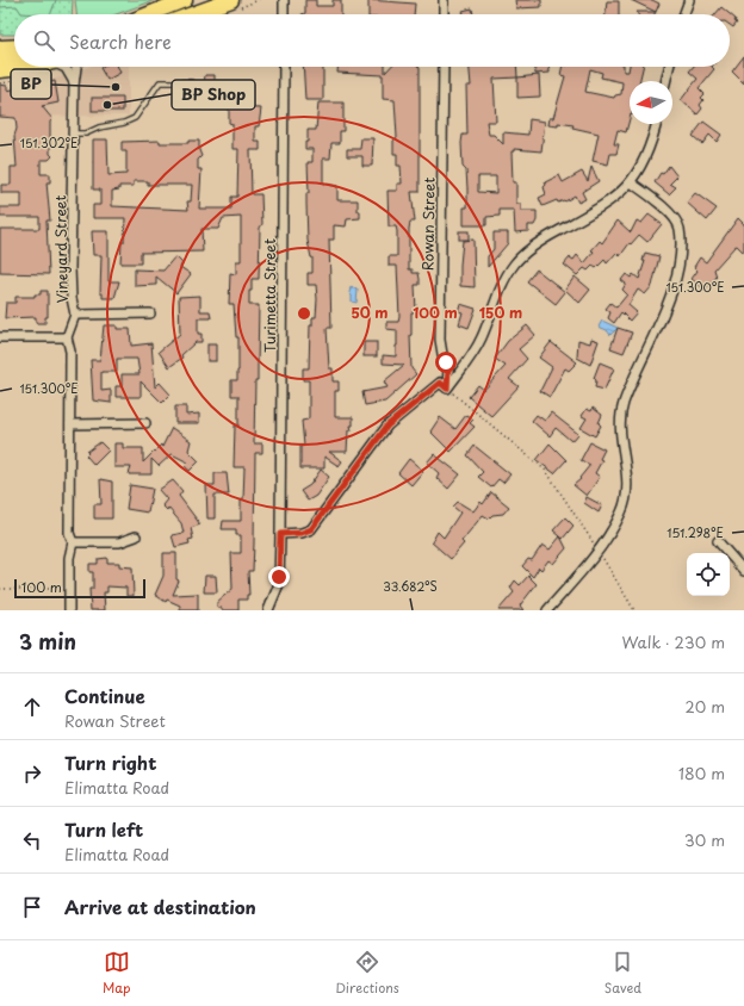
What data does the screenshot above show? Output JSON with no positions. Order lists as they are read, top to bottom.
{
  "streets": {
    "street": ["Rowan Street", "Vineyard Street", "Turimetta Street"]
  },
  "places": ["BP", "BP Shop"],
  "scale_bar": "100 m",
  "north": "left",
  "page": {
    "search": "Search here",
    "scale": "100 m",
    "heading": ["3 min", "Walk · 230 m"],
    "list": [
      ["Continue", "Rowan Street", "20 m"],
      ["Turn right", "Elimatta Road", "180 m"],
      ["Turn left", "Elimatta Road", "30 m"],
      "Arrive at destination"
    ],
    "nav": ["Map", "Directions", "Saved"]
  },
  "coordinates": [
    "151.302°E",
    "151.300°E",
    "151.298°E",
    "33.682°S"
  ],
  "rings": ["50 m", "100 m", "150 m"]
}
